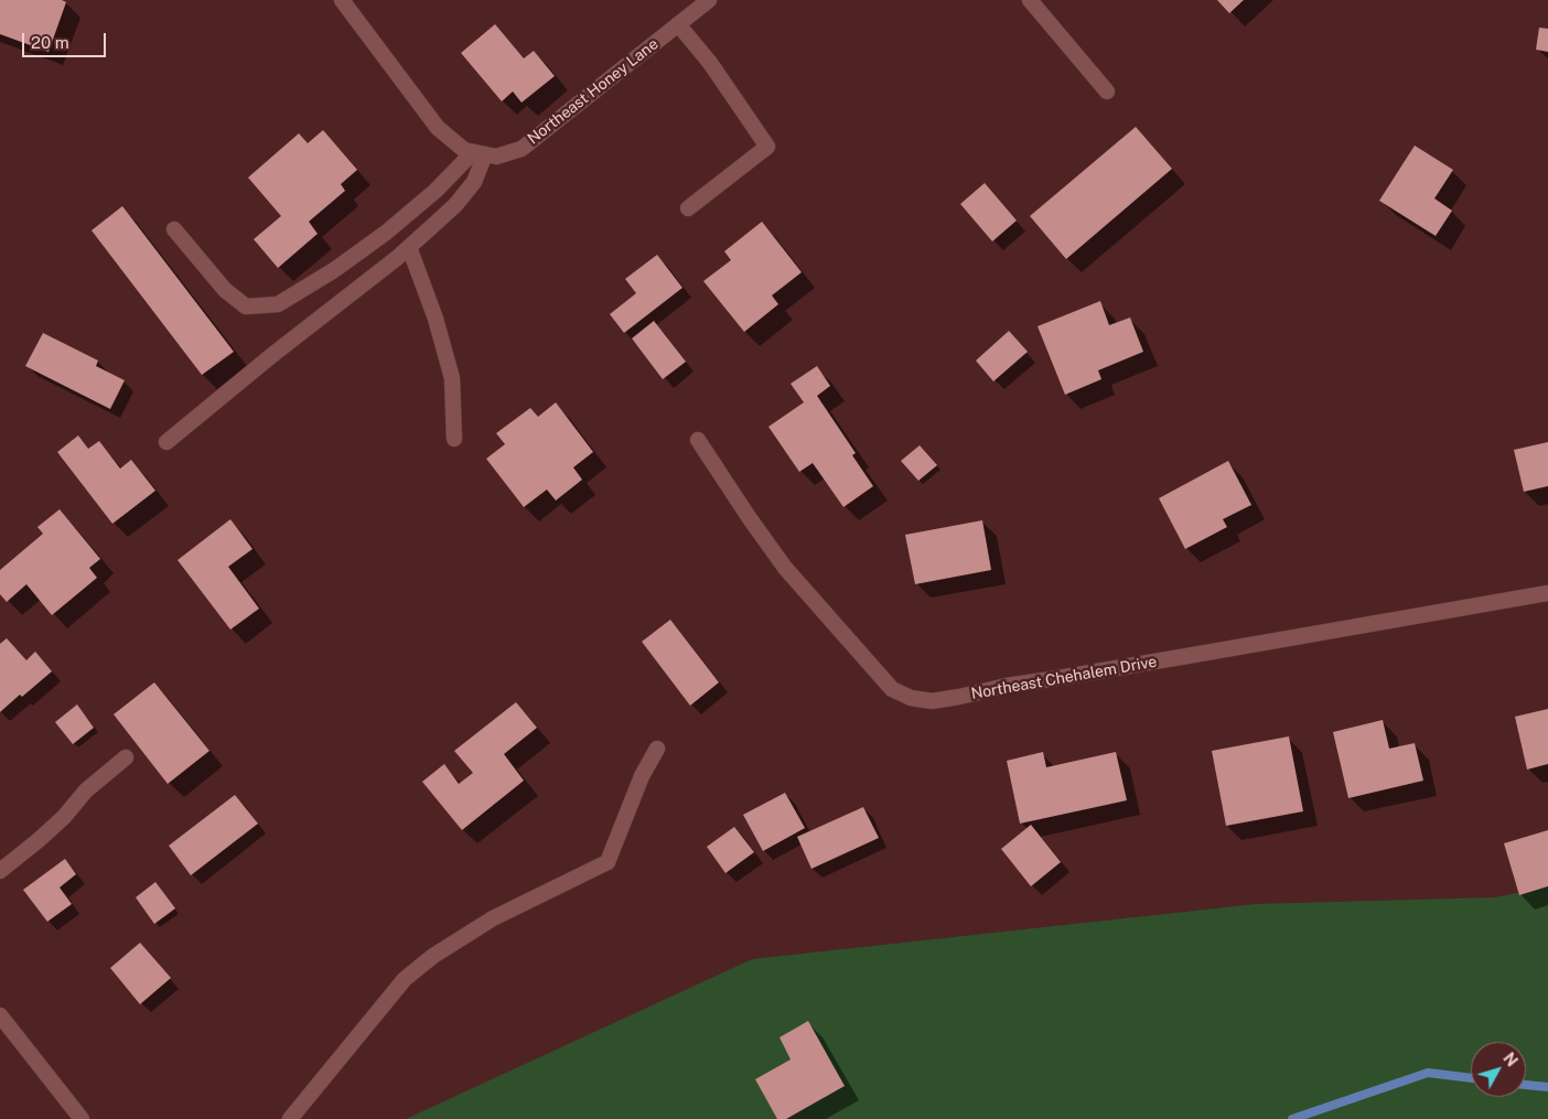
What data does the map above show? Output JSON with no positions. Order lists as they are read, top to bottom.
{
  "streets": {
    "street": ["Northeast Honey Lane", "Northeast Chehalem Drive"]
  },
  "scale_bar": "20 m",
  "north": "top right"
}
